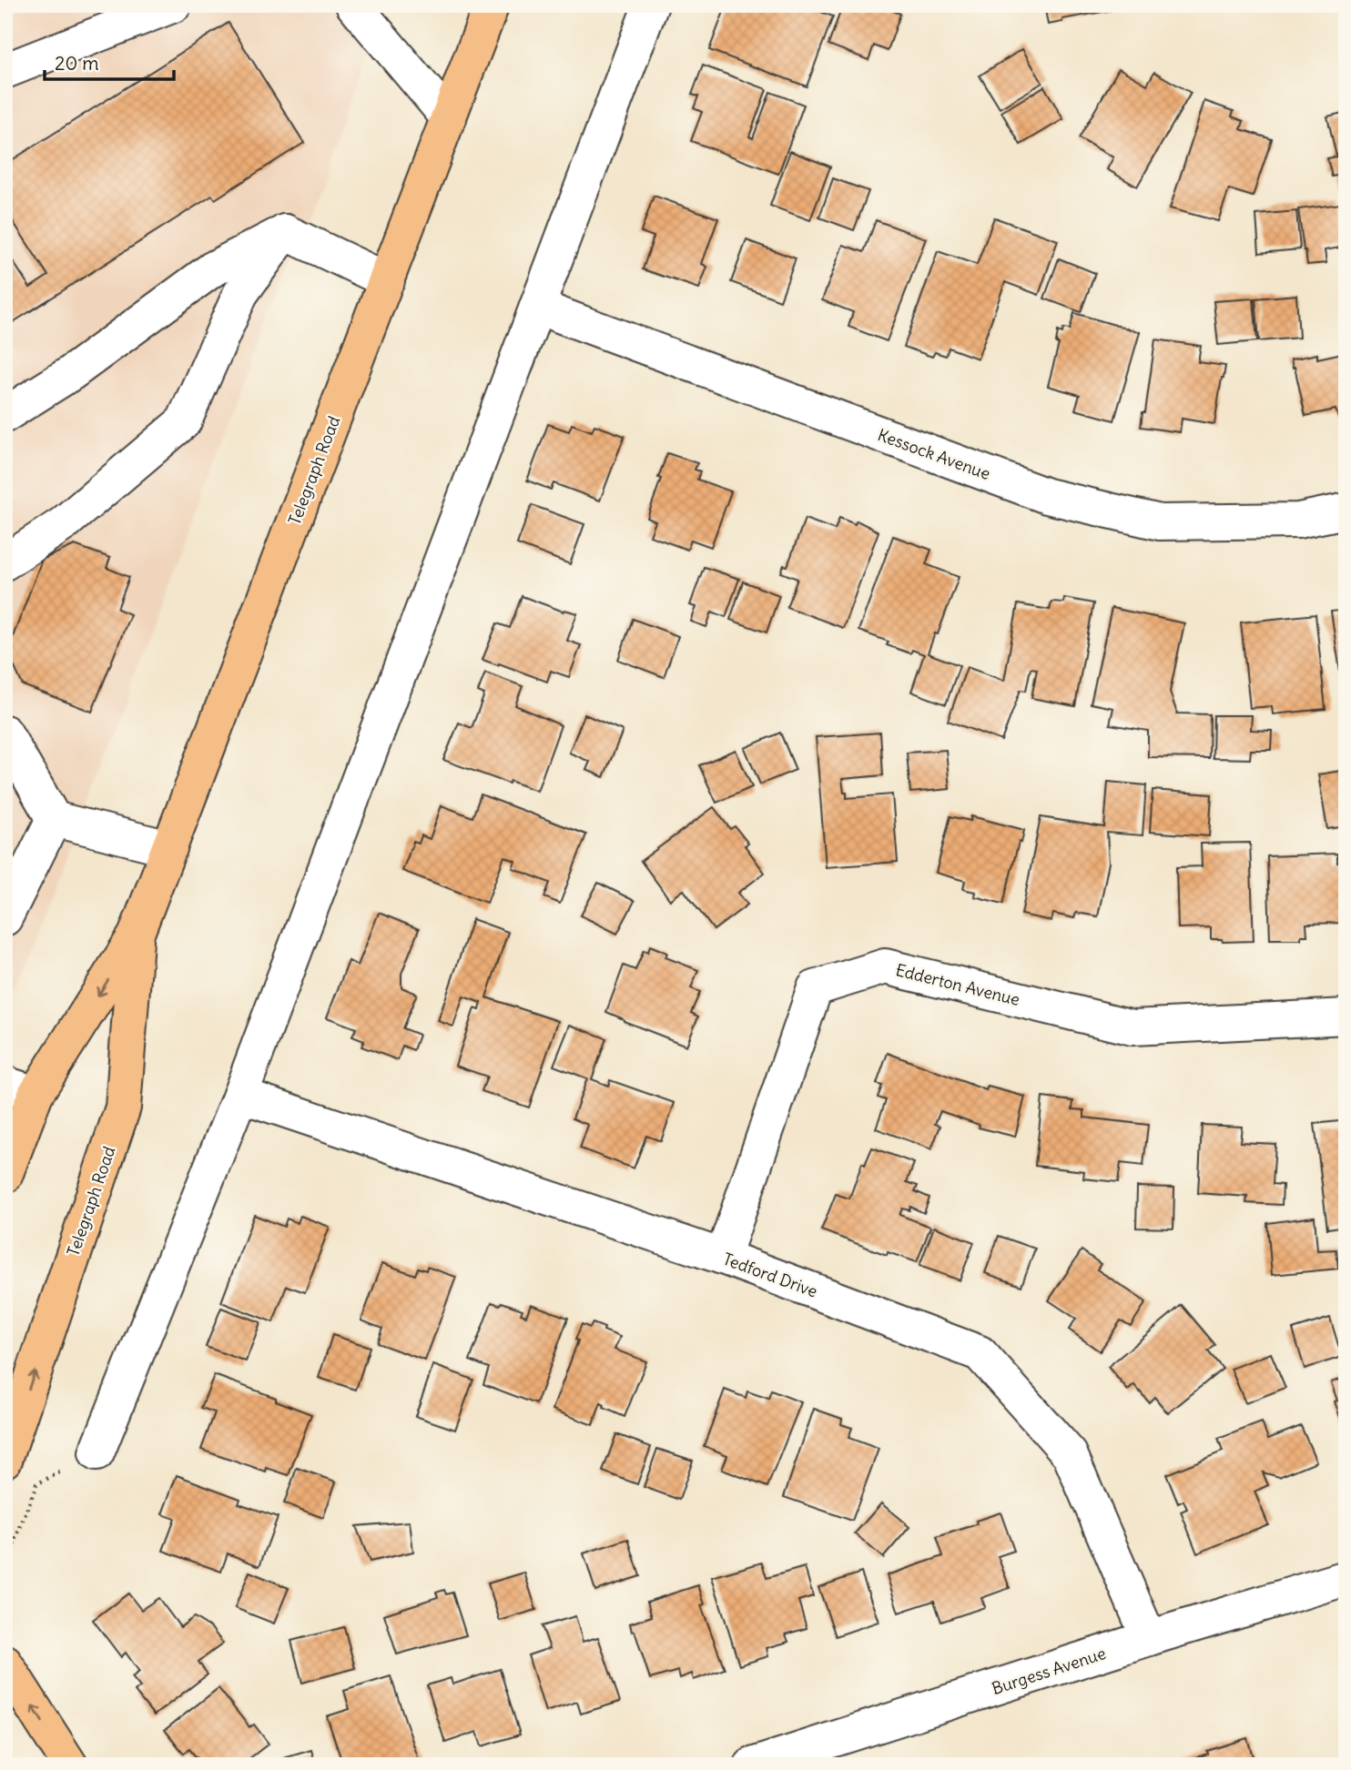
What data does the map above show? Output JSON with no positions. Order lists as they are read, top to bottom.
{
  "streets": {
    "main road": ["Telegraph Road"],
    "street": [
      "Kessock Avenue",
      "Edderton Avenue",
      "Tedford Drive",
      "Burgess Avenue"
    ]
  },
  "crossings": [
    ["Edderton Avenue", "Tedford Drive"],
    ["Tedford Drive", "Burgess Avenue"]
  ],
  "scale_bar": "20 m"
}
